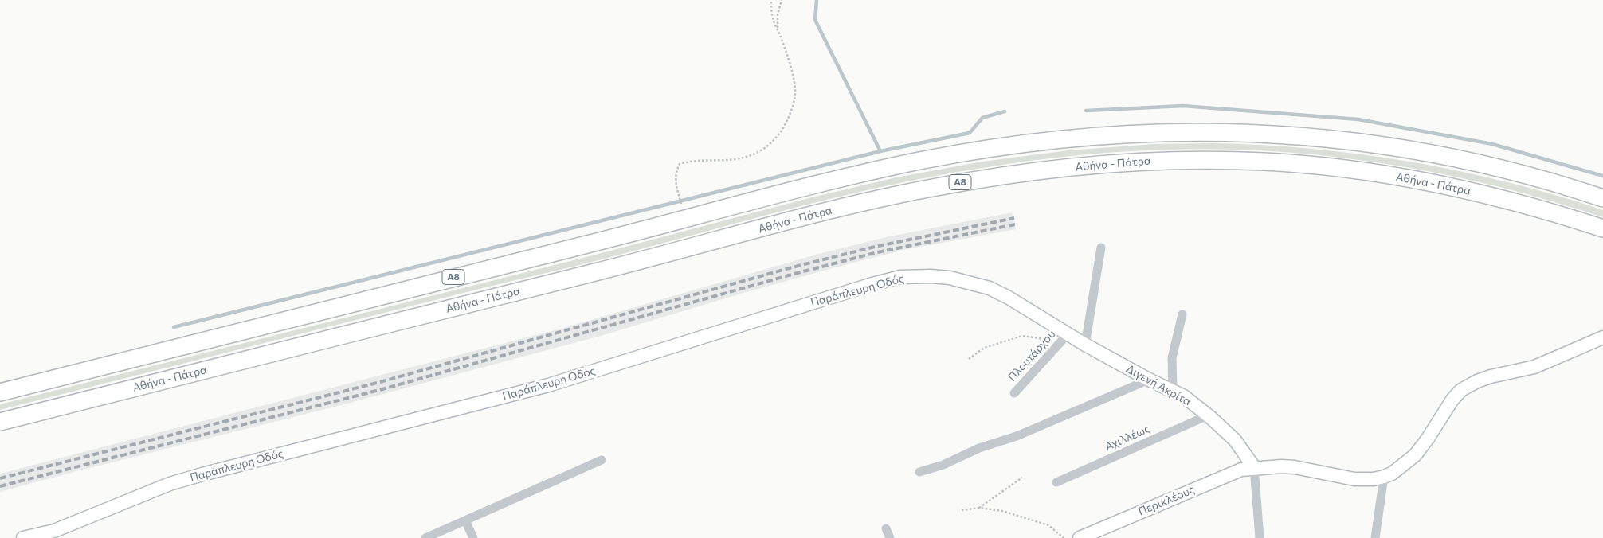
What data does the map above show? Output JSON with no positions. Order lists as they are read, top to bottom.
{
  "streets": {
    "highway": ["Αθήνα - Πάτρα", "Α8"],
    "main road": ["Παράπλευρη Οδός", "Διγενή Ακρίτα", "Περικλέους"],
    "street": ["Πλουτάρχου", "Αχιλλέως"]
  },
  "crossings": [
    ["Παράπλευρη Οδός", "Πλουτάρχου"],
    ["Παράπλευρη Οδός", "Διγενή Ακρίτα"],
    ["Πλουτάρχου", "Διγενή Ακρίτα"],
    ["Διγενή Ακρίτα", "Αχιλλέως"],
    ["Διγενή Ακρίτα", "Περικλέους"]
  ]
}
